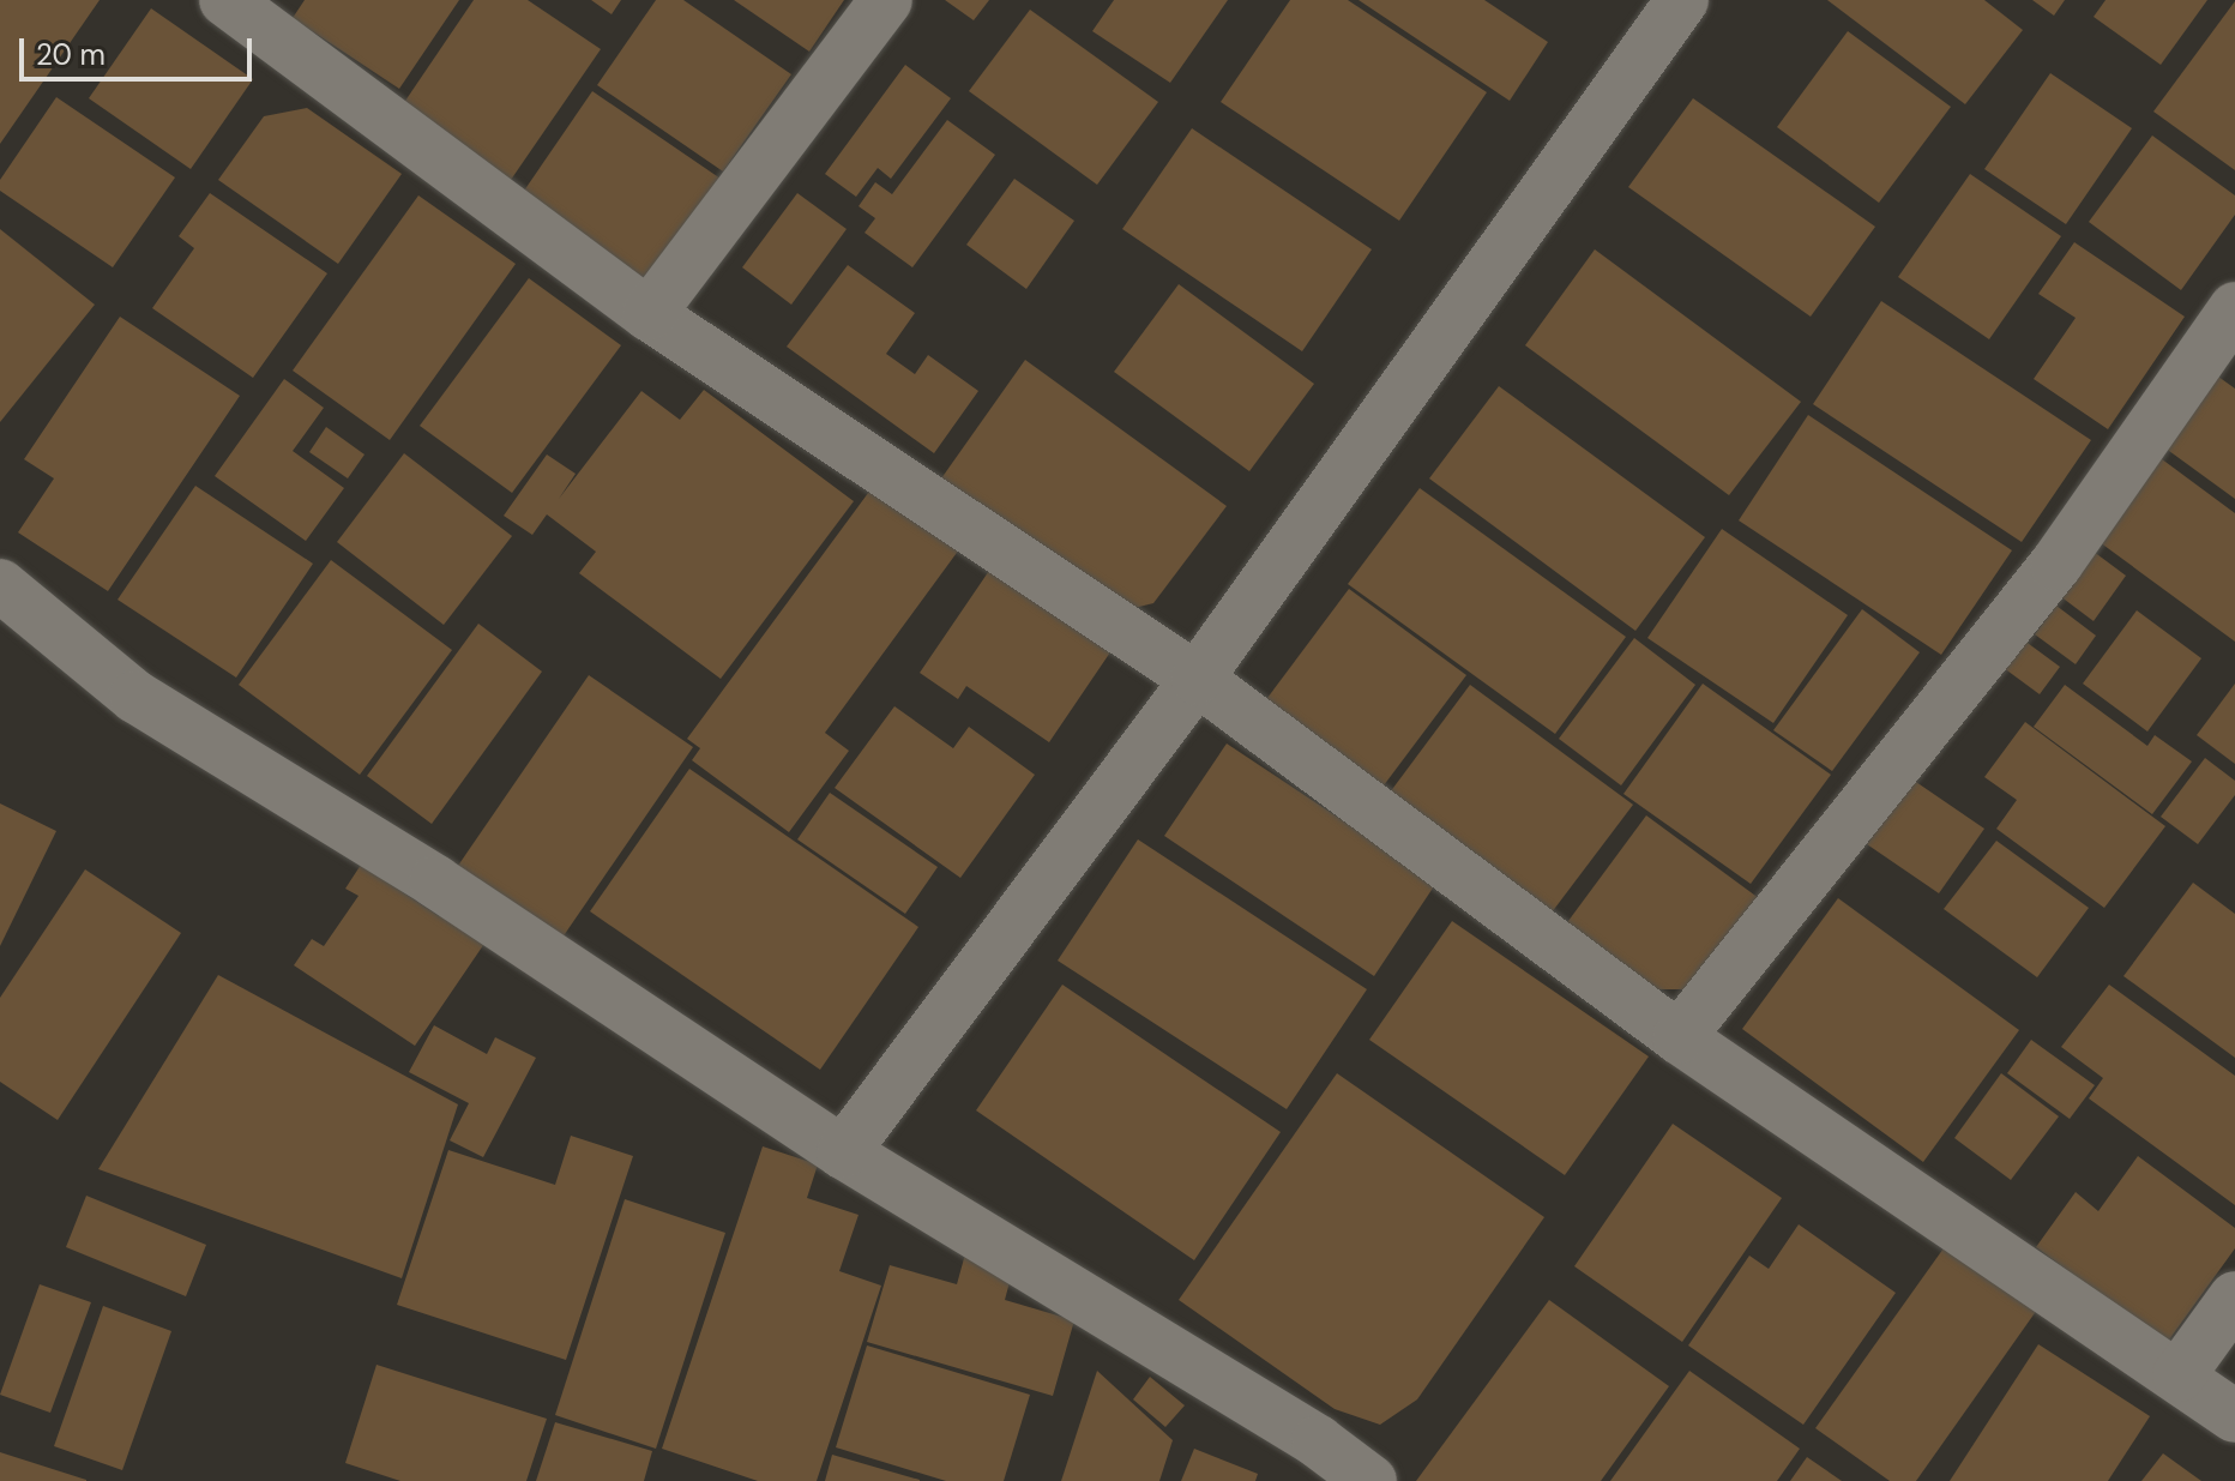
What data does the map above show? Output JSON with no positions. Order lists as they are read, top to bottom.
{
  "scale_bar": "20 m"
}
